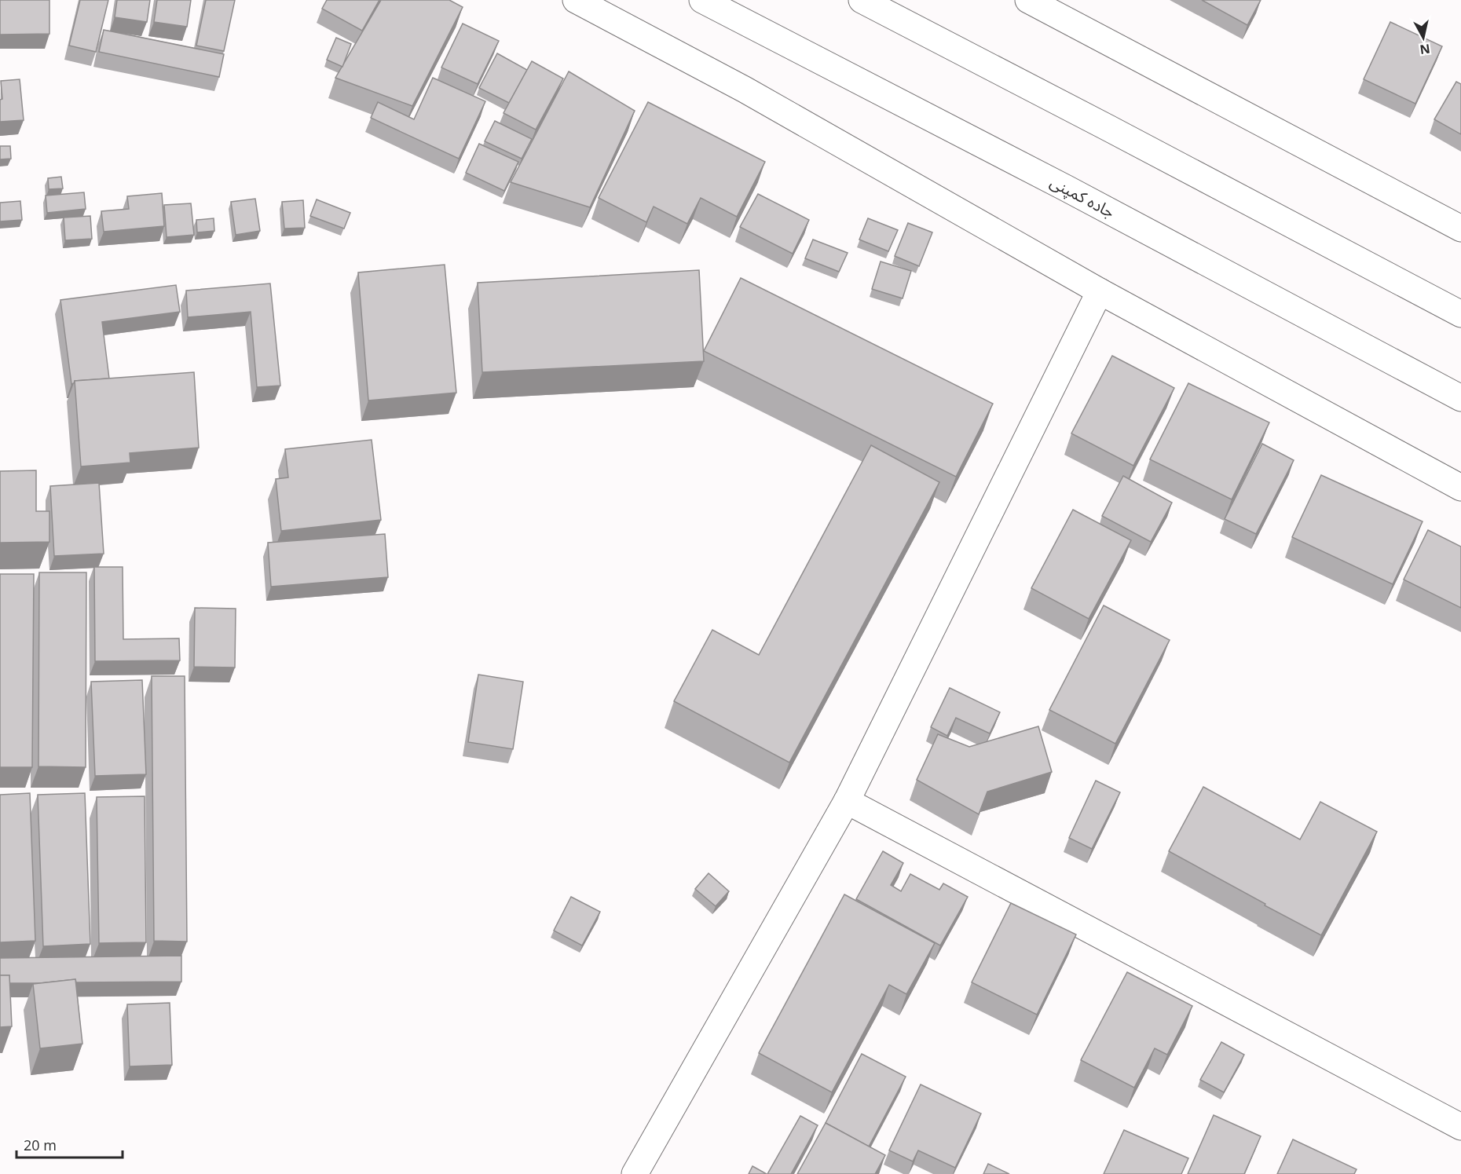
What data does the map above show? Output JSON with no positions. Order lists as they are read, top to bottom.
{
  "streets": {
    "main road": ["جاده کمپنی"]
  },
  "scale_bar": "20 m",
  "north": "bottom"
}
